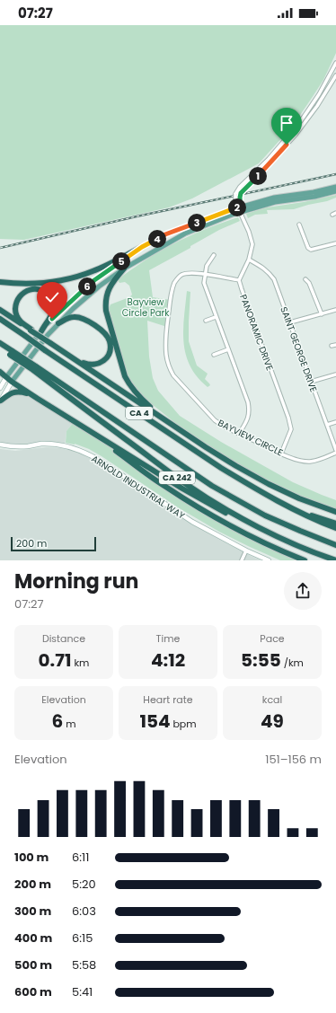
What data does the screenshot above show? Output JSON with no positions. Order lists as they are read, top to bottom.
{
  "streets": {
    "highway": ["CA 4", "CA 242"],
    "street": [
      "PANORAMIC DRIVE",
      "SAINT GEORGE DRIVE",
      "BAYVIEW CIRCLE",
      "ARNOLD INDUSTRIAL WAY"
    ]
  },
  "crossings": [
    ["PANORAMIC DRIVE", "BAYVIEW CIRCLE"],
    ["SAINT GEORGE DRIVE", "BAYVIEW CIRCLE"],
    ["CA 4", "CA 242"]
  ],
  "parks": ["Bayview Circle Park"],
  "scale_bar": "200 m",
  "page": {
    "status": "07:27",
    "pins": [
      "1",
      "2",
      "3",
      "4",
      "5",
      "6"
    ],
    "scale": "200 m",
    "heading": ["Morning run", "07:27"],
    "stats": [
      ["Distance", "0.71 km"],
      ["Time", "4:12"],
      ["Pace", "5:55 /km"],
      ["Elevation", "6 m"],
      ["Heart rate", "154 bpm"],
      ["kcal", "49"]
    ],
    "chart": ["Elevation", "151–156 m"],
    "list": [
      {
        "name": "100 m",
        "note": "6:11"
      },
      {
        "name": "200 m",
        "note": "5:20"
      },
      {
        "name": "300 m",
        "note": "6:03"
      },
      {
        "name": "400 m",
        "note": "6:15"
      },
      {
        "name": "500 m",
        "note": "5:58"
      },
      {
        "name": "600 m",
        "note": "5:41"
      }
    ]
  }
}
